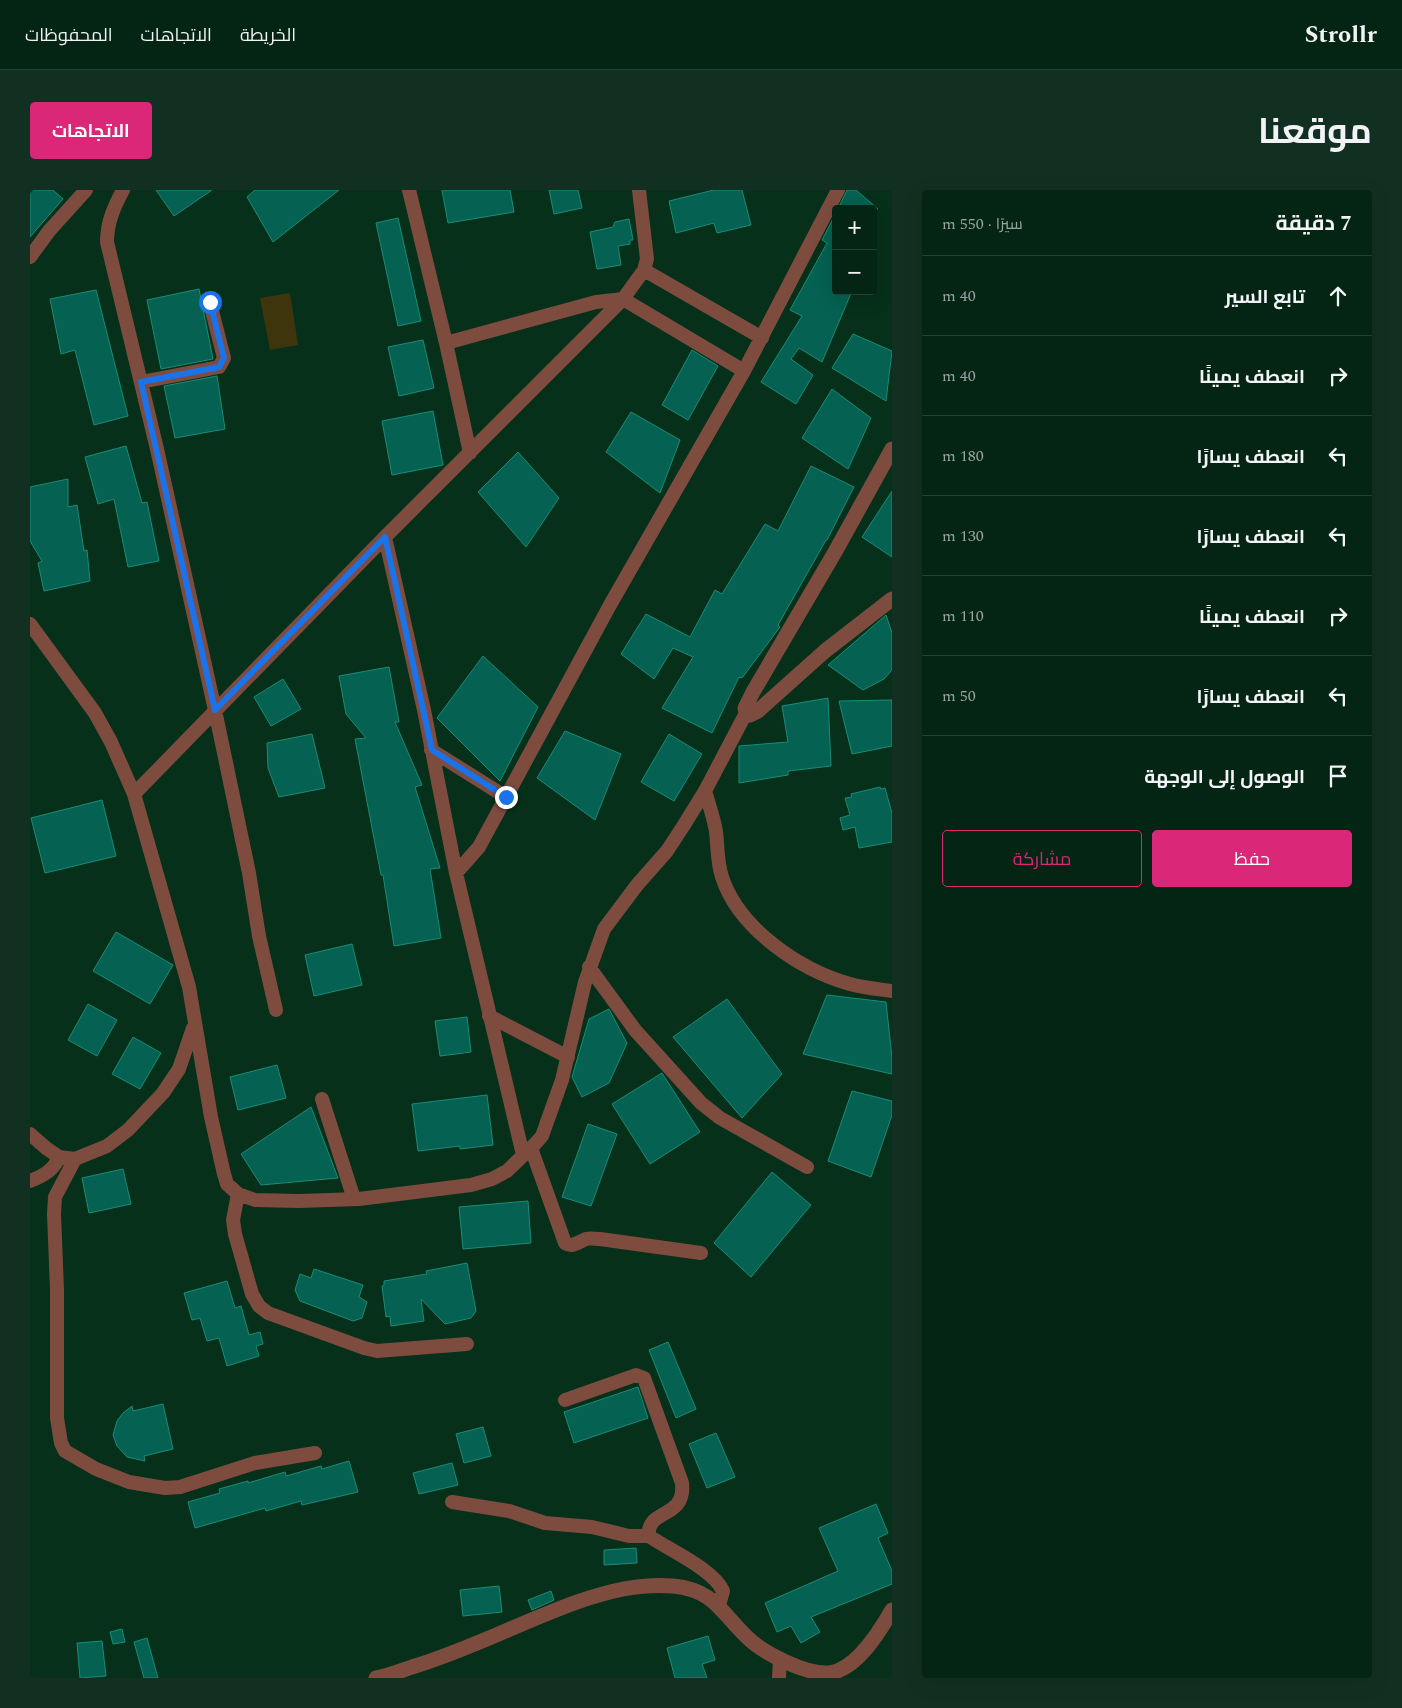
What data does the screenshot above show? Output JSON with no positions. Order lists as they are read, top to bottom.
{
  "page": {
    "header": "Strollr",
    "nav": ["الخريطة", "الاتجاهات", "المحفوظات"],
    "title": "موقعنا",
    "buttons": [
      "الاتجاهات",
      ["حفظ", "مشاركة"]
    ],
    "heading": ["7 دقيقة", "سيرًا · 550 m"],
    "map_buttons": ["+", "−"],
    "list": [
      ["تابع السير", "40 m"],
      ["انعطف يمينًا", "40 m"],
      ["انعطف يسارًا", "180 m"],
      ["انعطف يسارًا", "130 m"],
      ["انعطف يمينًا", "110 m"],
      ["انعطف يسارًا", "50 m"],
      "الوصول إلى الوجهة"
    ]
  }
}
